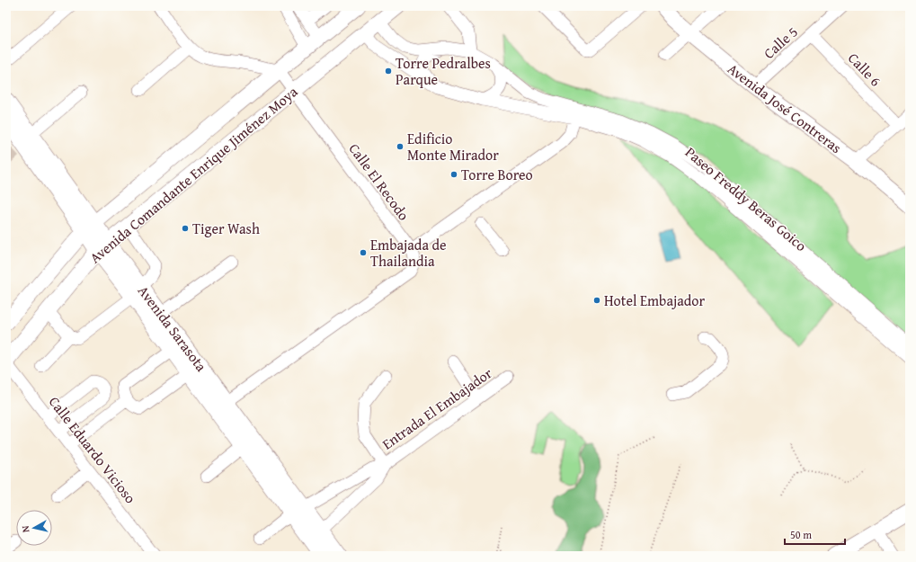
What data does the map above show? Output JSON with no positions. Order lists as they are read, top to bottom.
{
  "streets": {
    "main road": ["Avenida José Contreras", "Avenida Comandante Enrique Jiménez Moya", "Avenida Sarasota"],
    "street": [
      "Calle 5",
      "Calle 6",
      "Calle El Recodo",
      "Paseo Freddy Beras Goico",
      "Entrada El Embajador",
      "Calle Eduardo Vicioso"
    ]
  },
  "crossings": [
    ["Calle 5", "Calle 6"],
    ["Calle 5", "Avenida José Contreras"],
    ["Avenida Comandante Enrique Jiménez Moya", "Calle El Recodo"],
    ["Avenida Comandante Enrique Jiménez Moya", "Paseo Freddy Beras Goico"],
    ["Avenida Comandante Enrique Jiménez Moya", "Avenida Sarasota"],
    ["Avenida Comandante Enrique Jiménez Moya", "Calle Eduardo Vicioso"],
    ["Avenida Sarasota", "Entrada El Embajador"]
  ],
  "places": [
    "Torre Pedralbes Parque",
    "Edificio Monte Mirador",
    "Torre Boreo",
    "Tiger Wash",
    "Embajada de Thailandia",
    "Hotel Embajador"
  ],
  "scale_bar": "50 m",
  "north": "left"
}
